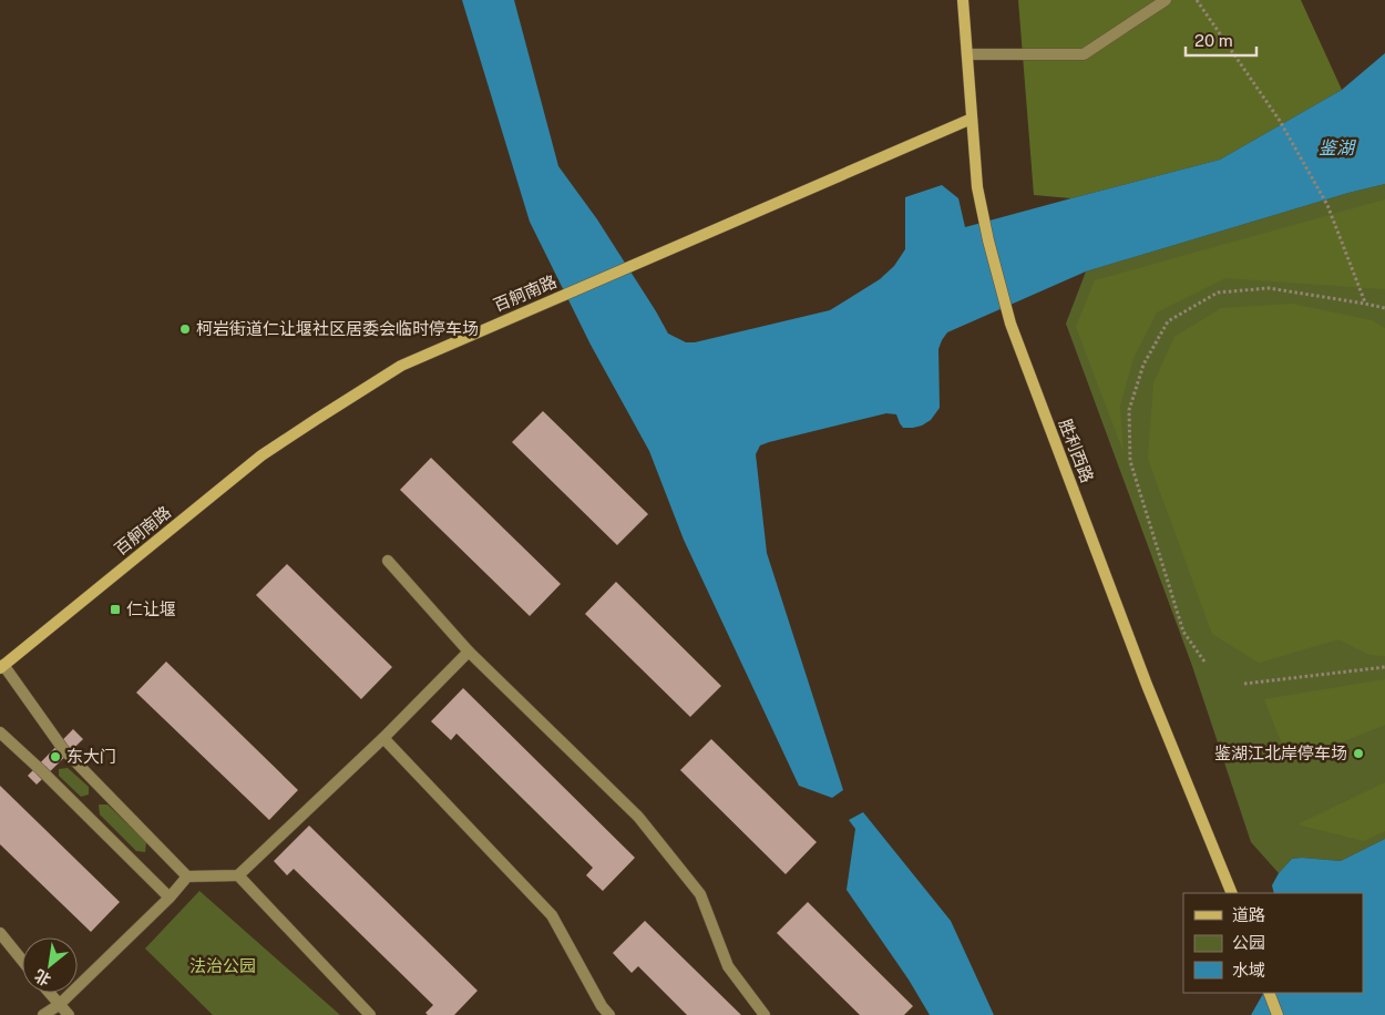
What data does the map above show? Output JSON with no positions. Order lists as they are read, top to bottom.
{
  "streets": {
    "street": ["百舸南路", "胜利西路"]
  },
  "crossings": [
    ["百舸南路", "胜利西路"]
  ],
  "water": ["鉴湖"],
  "parks": ["法治公园"],
  "places": {
    "other": ["柯岩街道仁让堰社区居委会临时停车场", "鉴湖江北岸停车场", "东大门"],
    "transit": ["仁让堰"]
  },
  "legend": ["道路", "公园", "水域"],
  "scale_bar": "20 m",
  "north": "bottom left"
}
